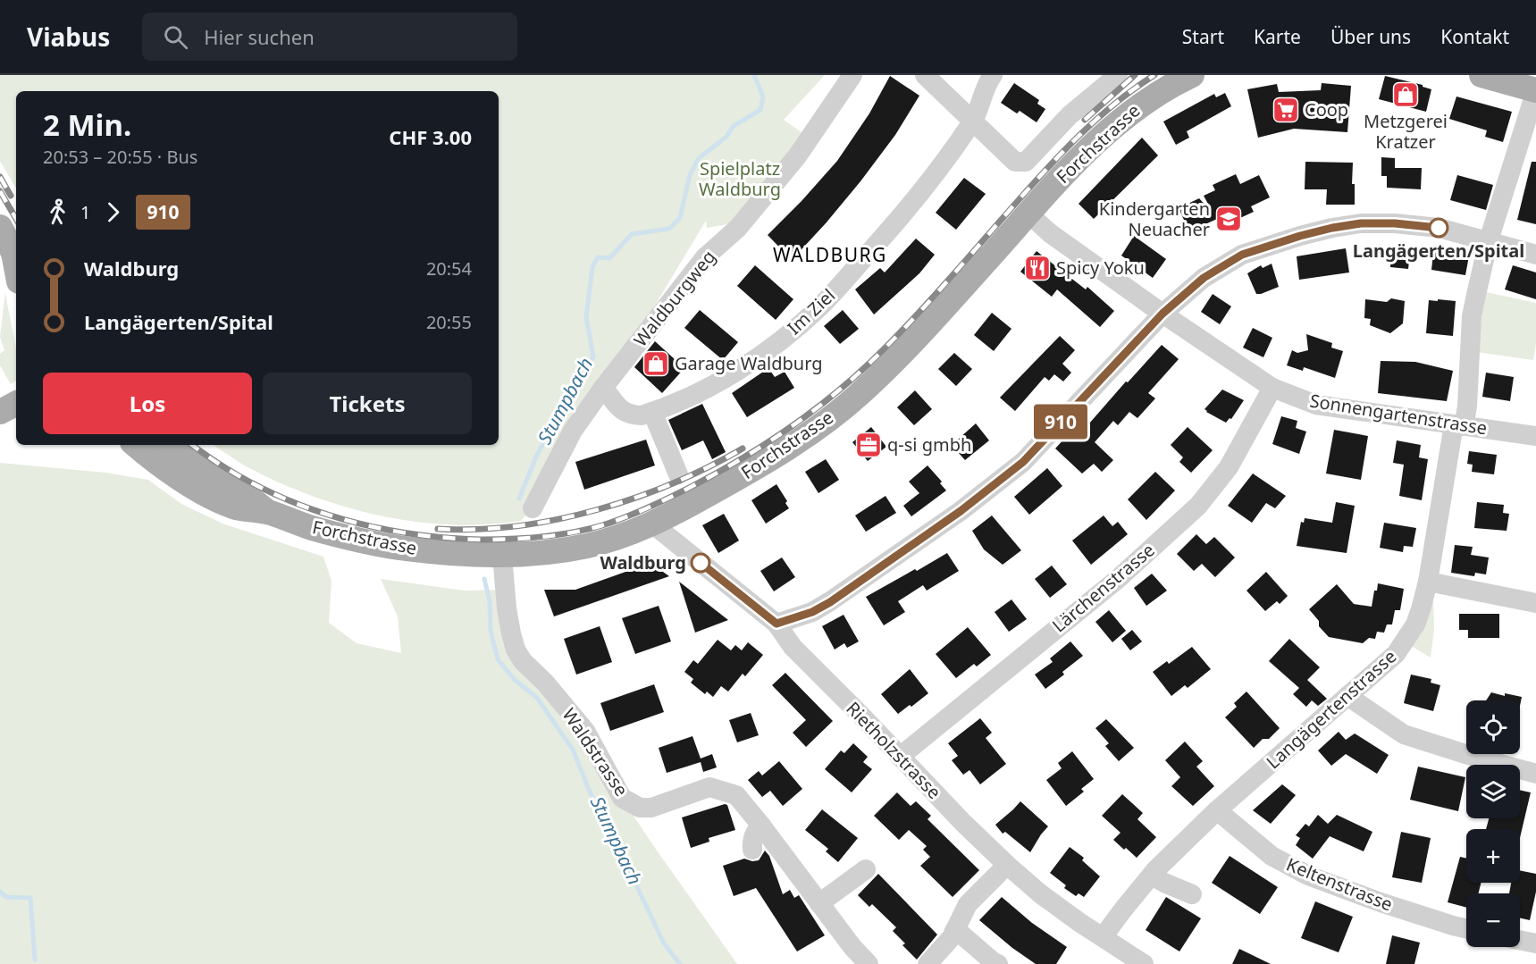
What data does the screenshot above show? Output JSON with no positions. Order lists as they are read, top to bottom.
{
  "streets": {
    "main road": ["Forchstrasse"],
    "street": [
      "Waldburgweg",
      "Im Ziel",
      "Sonnengartenstrasse",
      "Lärchenstrasse",
      "Langägertenstrasse",
      "Rietholzstrasse",
      "Waldstrasse",
      "Keltenstrasse"
    ]
  },
  "crossings": [
    ["Forchstrasse", "Sonnengartenstrasse"],
    ["Forchstrasse", "Rietholzstrasse"],
    ["Forchstrasse", "Waldstrasse"],
    ["Waldburgweg", "Im Ziel"],
    ["Sonnengartenstrasse", "Lärchenstrasse"],
    ["Sonnengartenstrasse", "Langägertenstrasse"],
    ["Lärchenstrasse", "Rietholzstrasse"],
    ["Langägertenstrasse", "Rietholzstrasse"],
    ["Langägertenstrasse", "Keltenstrasse"]
  ],
  "districts": ["WALDBURG"],
  "water": ["Stumpbach"],
  "parks": ["Spielplatz Waldburg"],
  "places": {
    "shop": ["Metzgerei Kratzer", "Garage Waldburg"],
    "supermarket": ["Coop"],
    "school or university": ["Kindergarten Neuacher"],
    "other": ["Langägerten/Spital", "Waldburg"],
    "restaurant": ["Spicy Yoku"],
    "office": ["q-si gmbh"]
  },
  "lines": ["bus line 910"],
  "page": {
    "header": "Viabus",
    "search": "Hier suchen",
    "nav": [
      "Start",
      "Karte",
      "Über uns",
      "Kontakt"
    ],
    "on_map": "910",
    "heading": ["2 Min.", "20:53 – 20:55 · Bus", "CHF 3.00"],
    "legs": ["1", "910"],
    "list": [
      {
        "name": "Waldburg",
        "value": "20:54"
      },
      {
        "name": "Langägerten/Spital",
        "value": "20:55"
      }
    ],
    "buttons": ["Los", "Tickets"],
    "map_buttons": ["+", "−"]
  }
}
